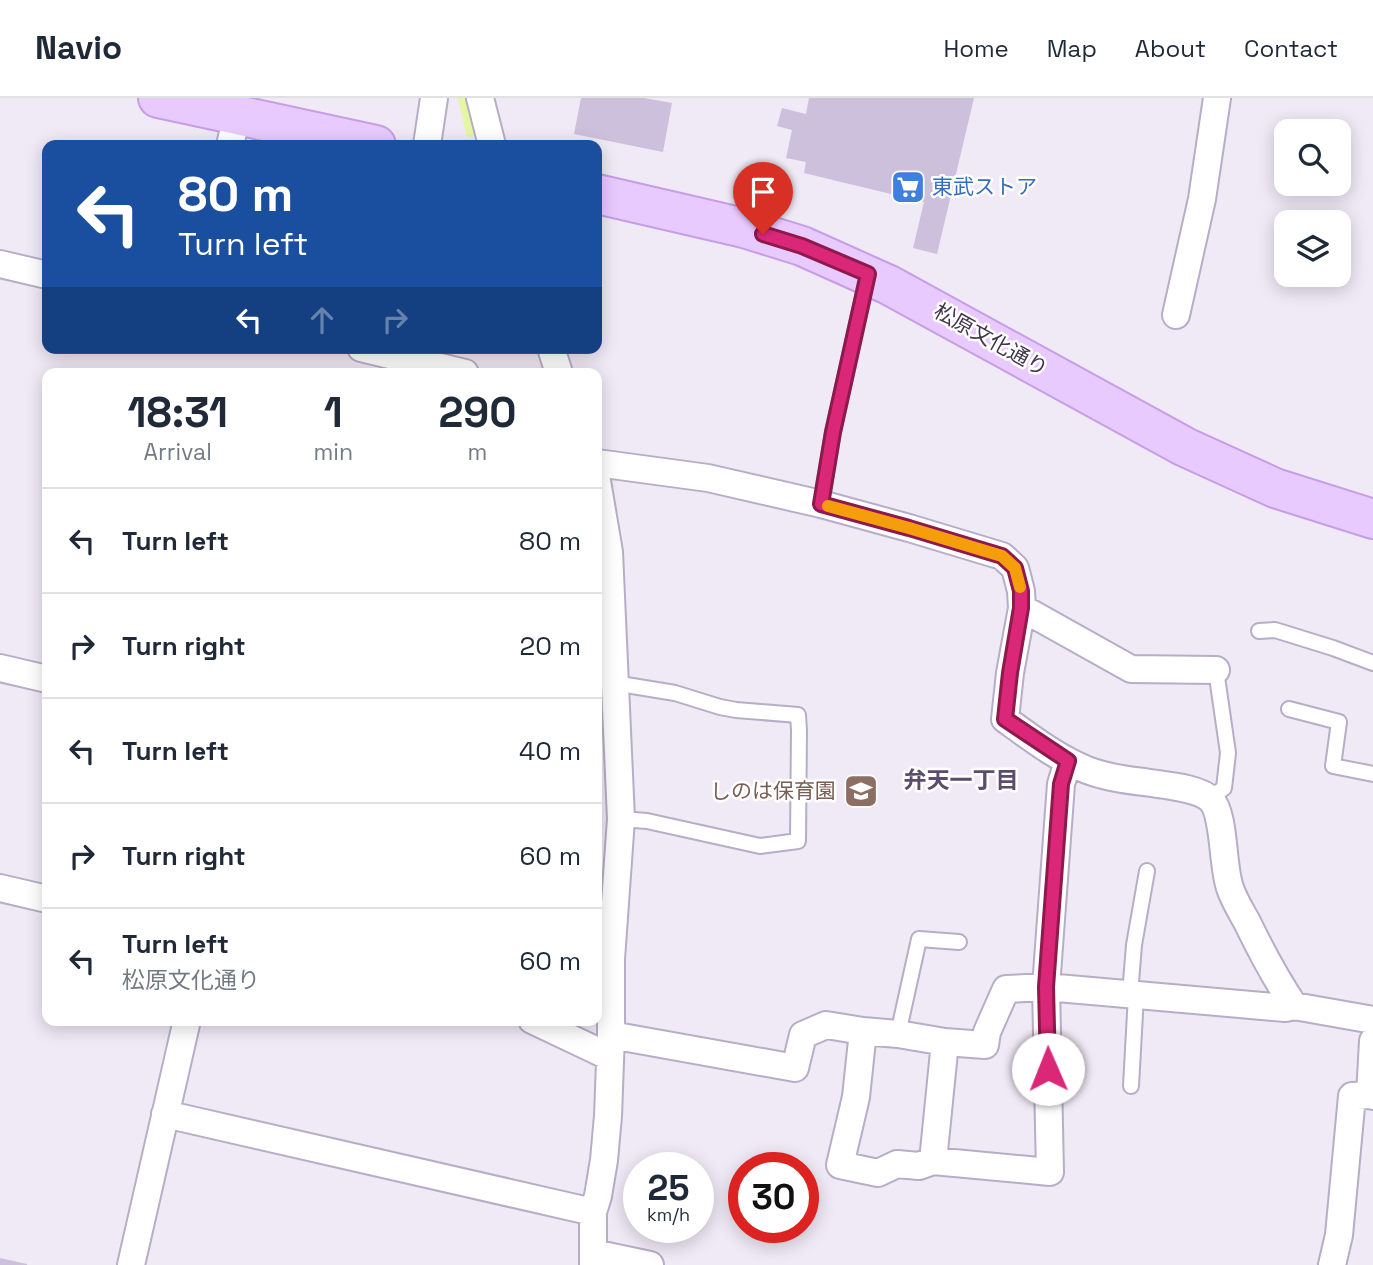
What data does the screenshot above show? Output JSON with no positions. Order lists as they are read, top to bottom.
{
  "streets": {
    "street": ["松原文化通り"]
  },
  "districts": ["弁天一丁目"],
  "places": {
    "supermarket": ["東武ストア"],
    "school or university": ["しのは保育園"]
  },
  "page": {
    "header": "Navio",
    "nav": [
      "Home",
      "Map",
      "About",
      "Contact"
    ],
    "turn": ["80 m", "Turn left"],
    "eta": [
      "18:31",
      "Arrival",
      "1",
      "min",
      "290",
      "m"
    ],
    "list": [
      {
        "name": "Turn left",
        "value": "80 m"
      },
      {
        "name": "Turn right",
        "value": "20 m"
      },
      {
        "name": "Turn left",
        "value": "40 m"
      },
      {
        "name": "Turn right",
        "value": "60 m"
      },
      {
        "name": "Turn left",
        "note": "松原文化通り",
        "value": "60 m"
      }
    ],
    "speed": "25 km/h",
    "limit": "30"
  }
}
